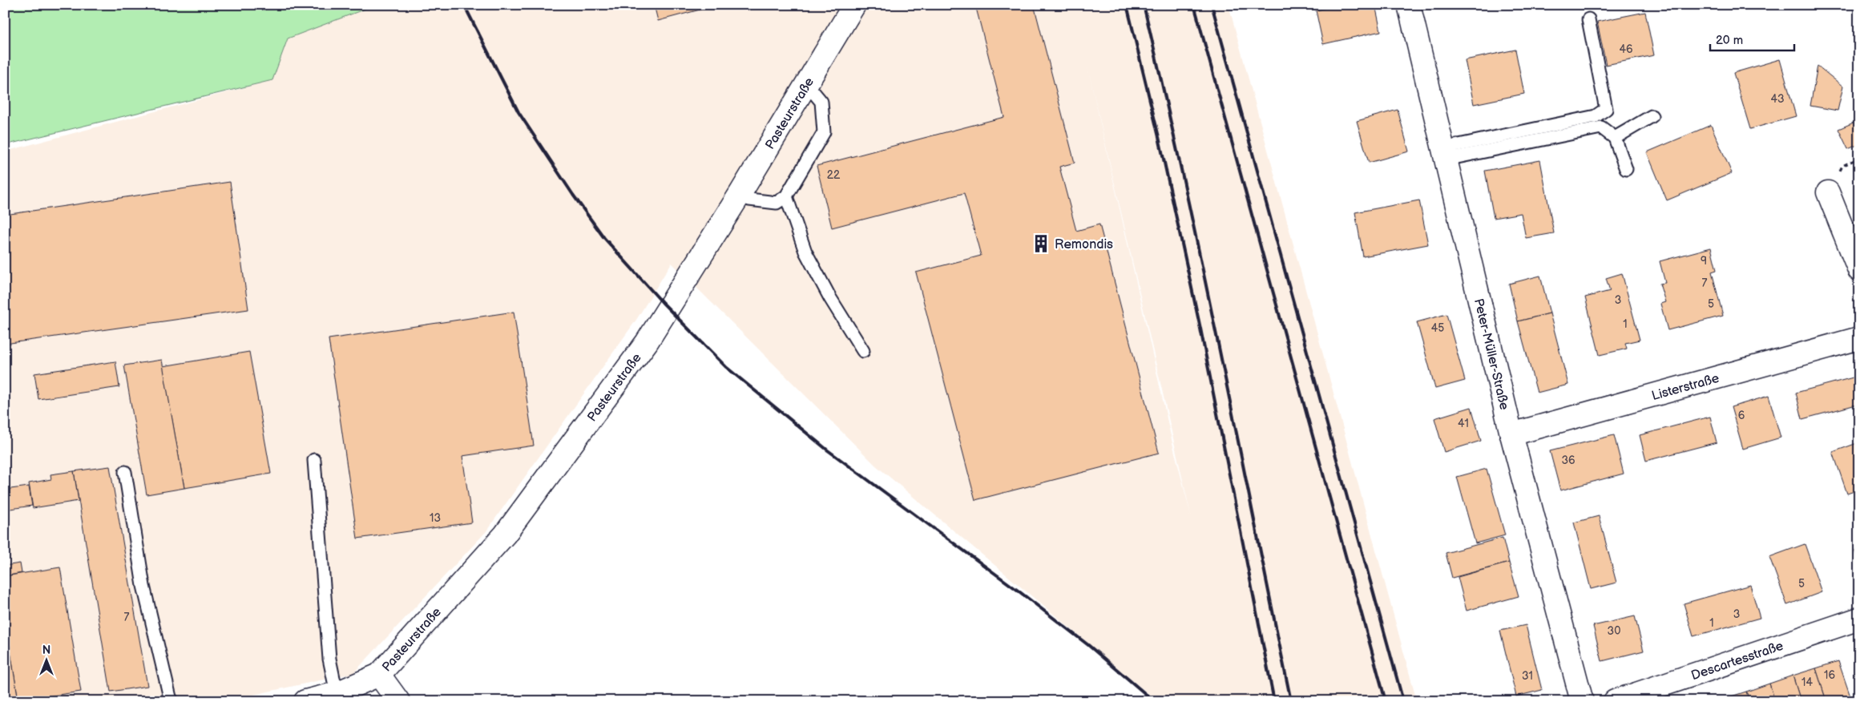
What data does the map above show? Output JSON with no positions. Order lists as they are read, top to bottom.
{
  "streets": {
    "street": [
      "Pasteurstraße",
      "Peter-Müller-Straße",
      "Listerstraße",
      "Descartesstraße"
    ]
  },
  "crossings": [
    ["Peter-Müller-Straße", "Listerstraße"]
  ],
  "places": {
    "building": ["Remondis"]
  },
  "house_numbers": [
    "46",
    "43",
    "22",
    "9",
    "7",
    "3",
    "5",
    "1",
    "45",
    "6",
    "41",
    "36",
    "13",
    "5",
    "3",
    "7",
    "1",
    "30",
    "16",
    "31",
    "14"
  ],
  "scale_bar": "20 m",
  "north": "top"
}
